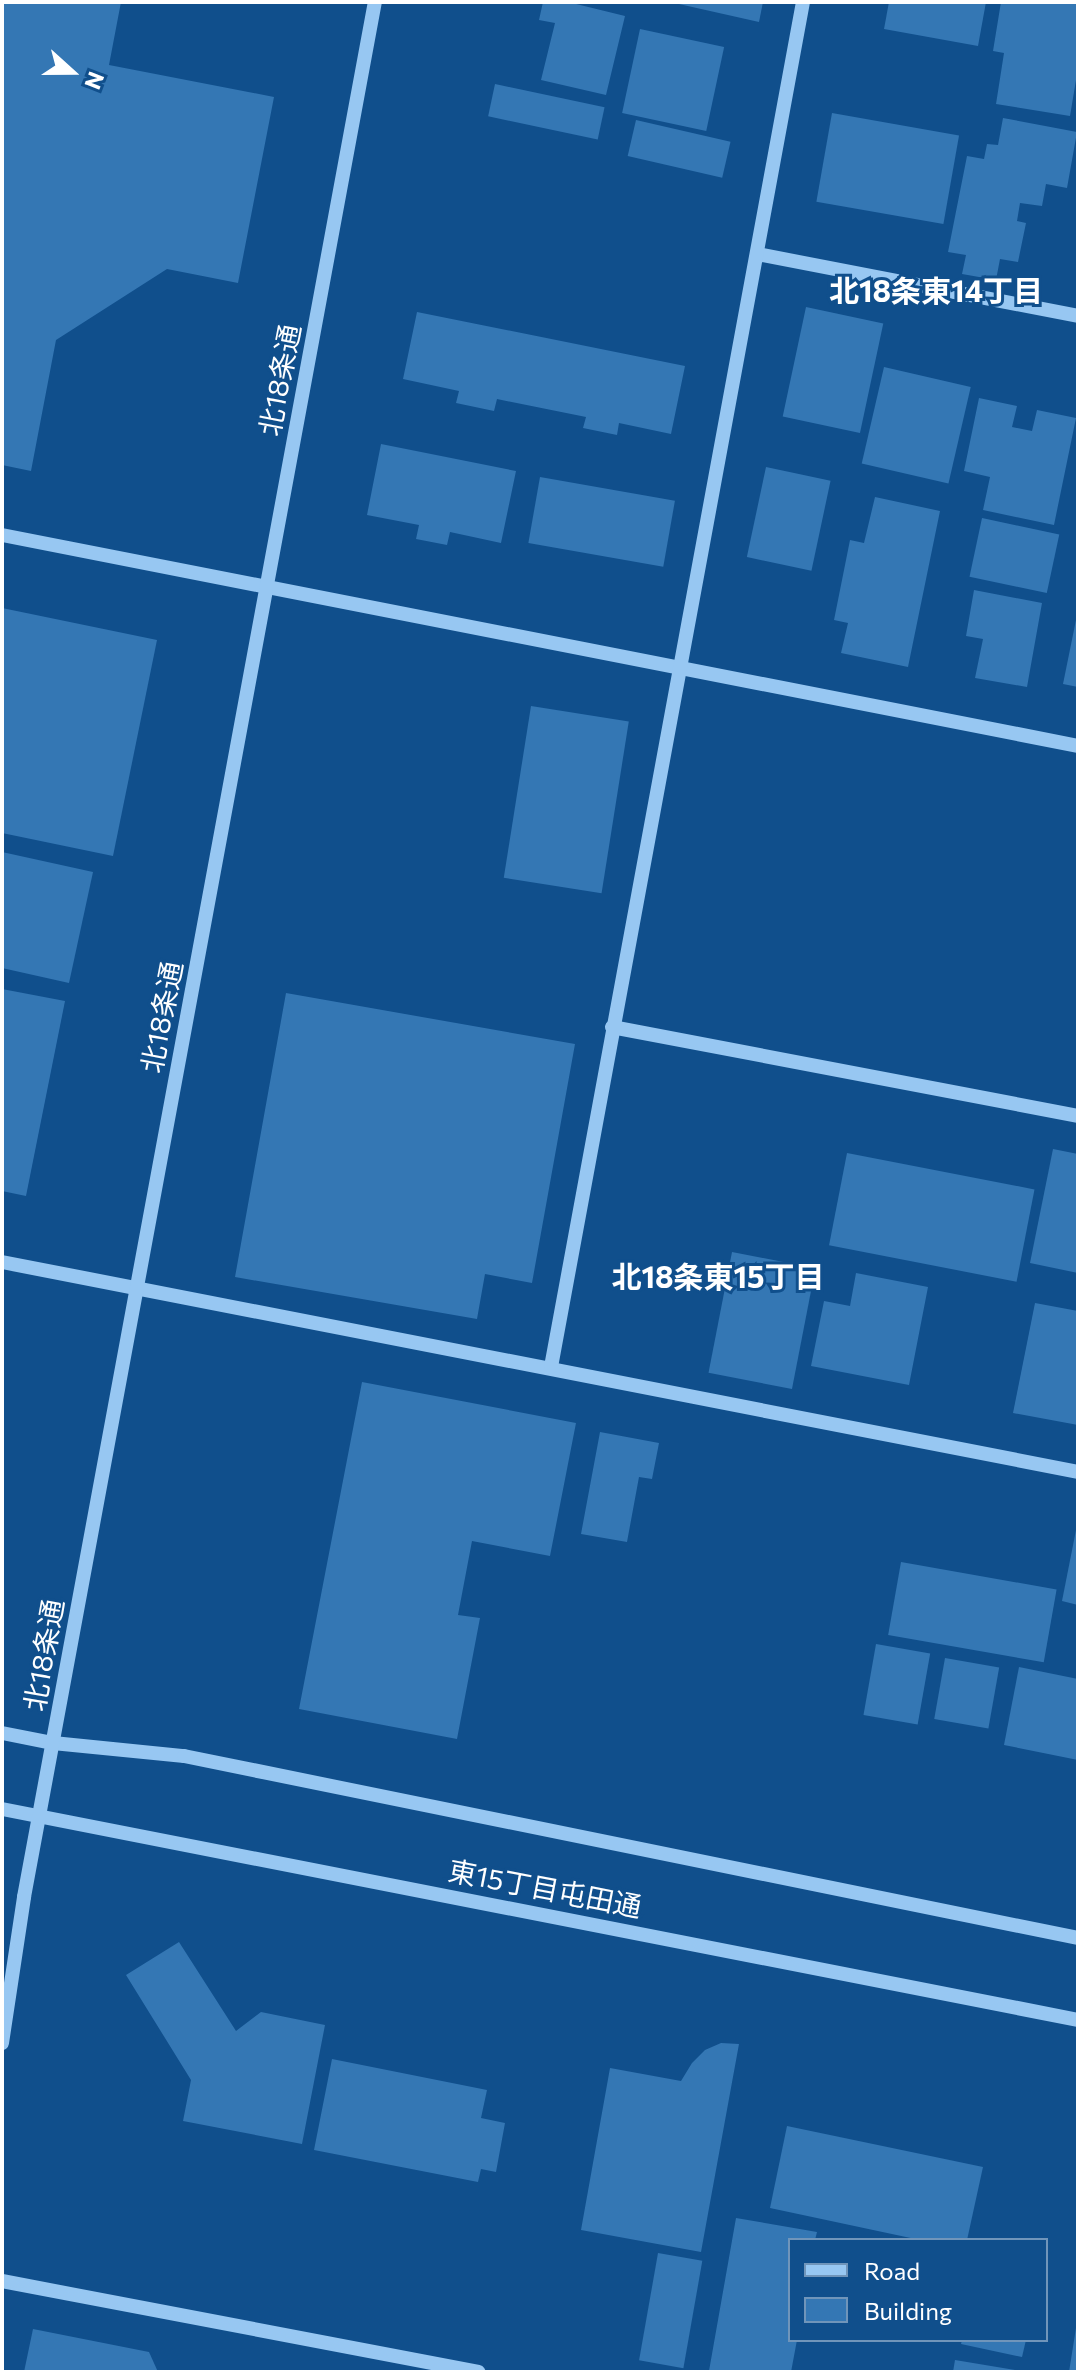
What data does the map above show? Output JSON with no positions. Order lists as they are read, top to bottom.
{
  "streets": {
    "street": ["北18条通", "東15丁目屯田通"]
  },
  "crossings": [
    ["北18条通", "東15丁目屯田通"]
  ],
  "districts": ["北18条東14丁目", "北18条東15丁目"],
  "legend": ["Road", "Building"],
  "north": "right"
}
